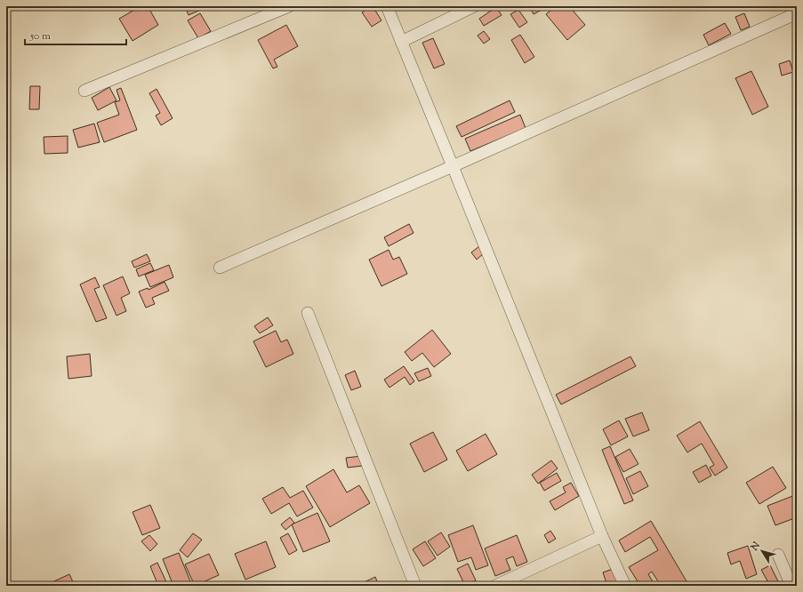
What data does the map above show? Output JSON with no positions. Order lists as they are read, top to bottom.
{
  "scale_bar": "50 m",
  "north": "top left"
}
